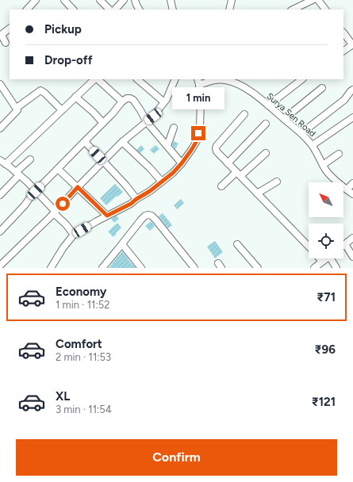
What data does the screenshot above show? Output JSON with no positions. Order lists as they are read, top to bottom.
{
  "streets": {
    "street": ["Surya Sen Road"]
  },
  "north": "top left",
  "page": {
    "banner": ["Pickup", "Drop-off"],
    "bubble": "1 min",
    "list": [
      {
        "name": "Economy",
        "note": "1 min · 11:52",
        "value": "₹71"
      },
      {
        "name": "Comfort",
        "note": "2 min · 11:53",
        "value": "₹96"
      },
      {
        "name": "XL",
        "note": "3 min · 11:54",
        "value": "₹121"
      }
    ],
    "buttons": "Confirm"
  }
}
